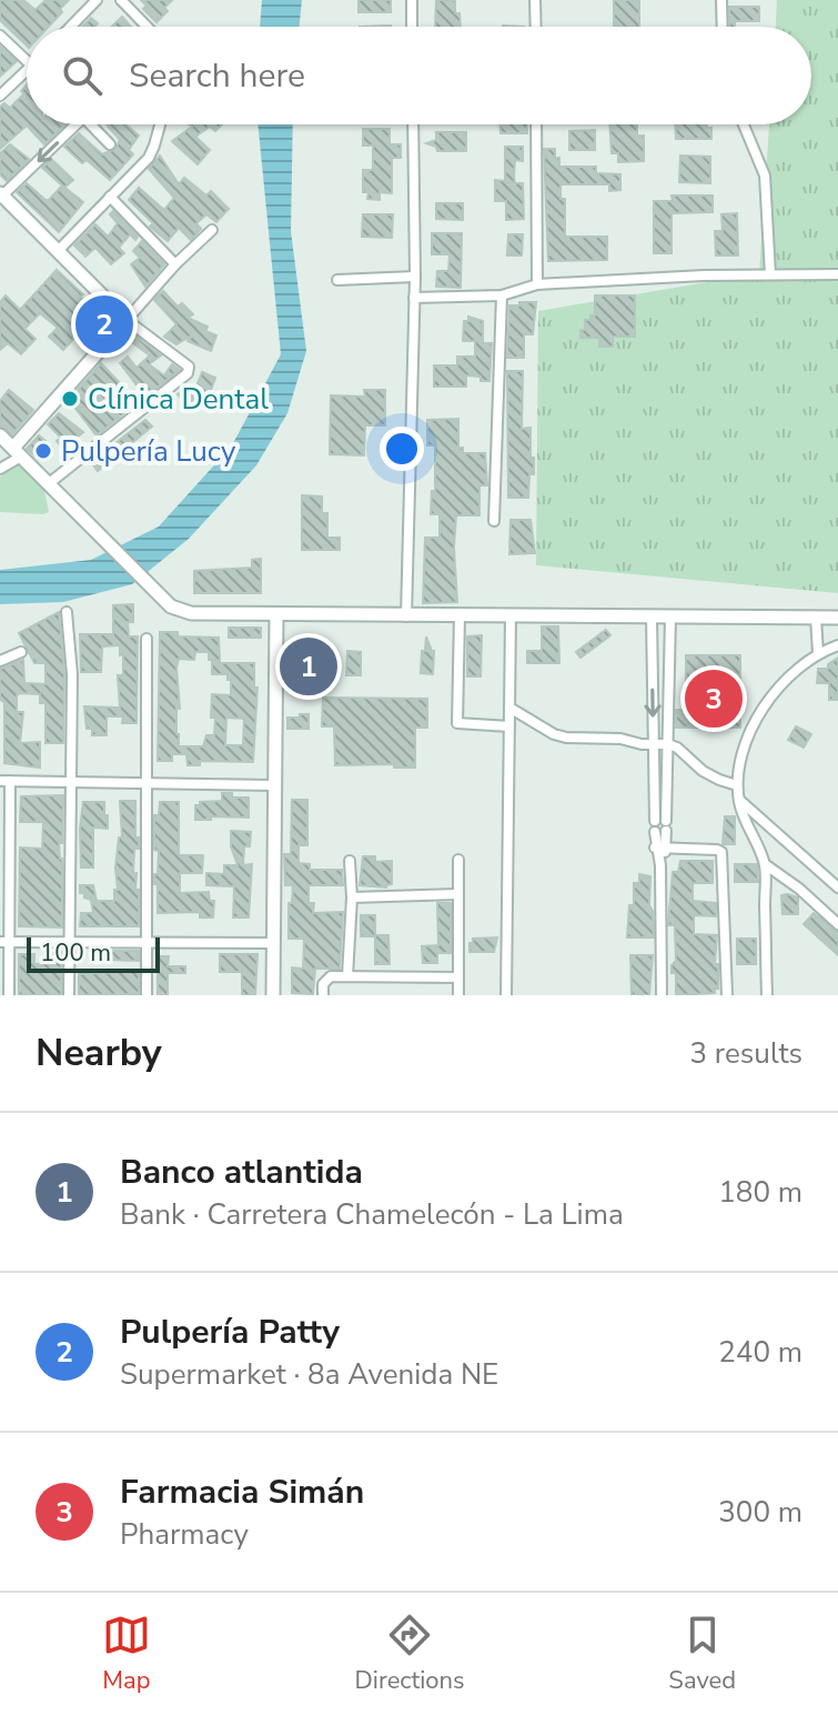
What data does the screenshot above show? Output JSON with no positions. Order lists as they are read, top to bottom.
{
  "places": ["Clínica Dental", "Pulpería Lucy"],
  "scale_bar": "100 m",
  "page": {
    "search": "Search here",
    "pins": ["2", "1", "3"],
    "scale": "100 m",
    "heading": ["Nearby", "3 results"],
    "list": [
      {
        "mark": "1",
        "name": "Banco atlantida",
        "note": "Bank · Carretera Chamelecón - La Lima",
        "value": "180 m"
      },
      {
        "mark": "2",
        "name": "Pulpería Patty",
        "note": "Supermarket · 8a Avenida NE",
        "value": "240 m"
      },
      {
        "mark": "3",
        "name": "Farmacia Simán",
        "note": "Pharmacy",
        "value": "300 m"
      }
    ],
    "nav": ["Map", "Directions", "Saved"]
  }
}
